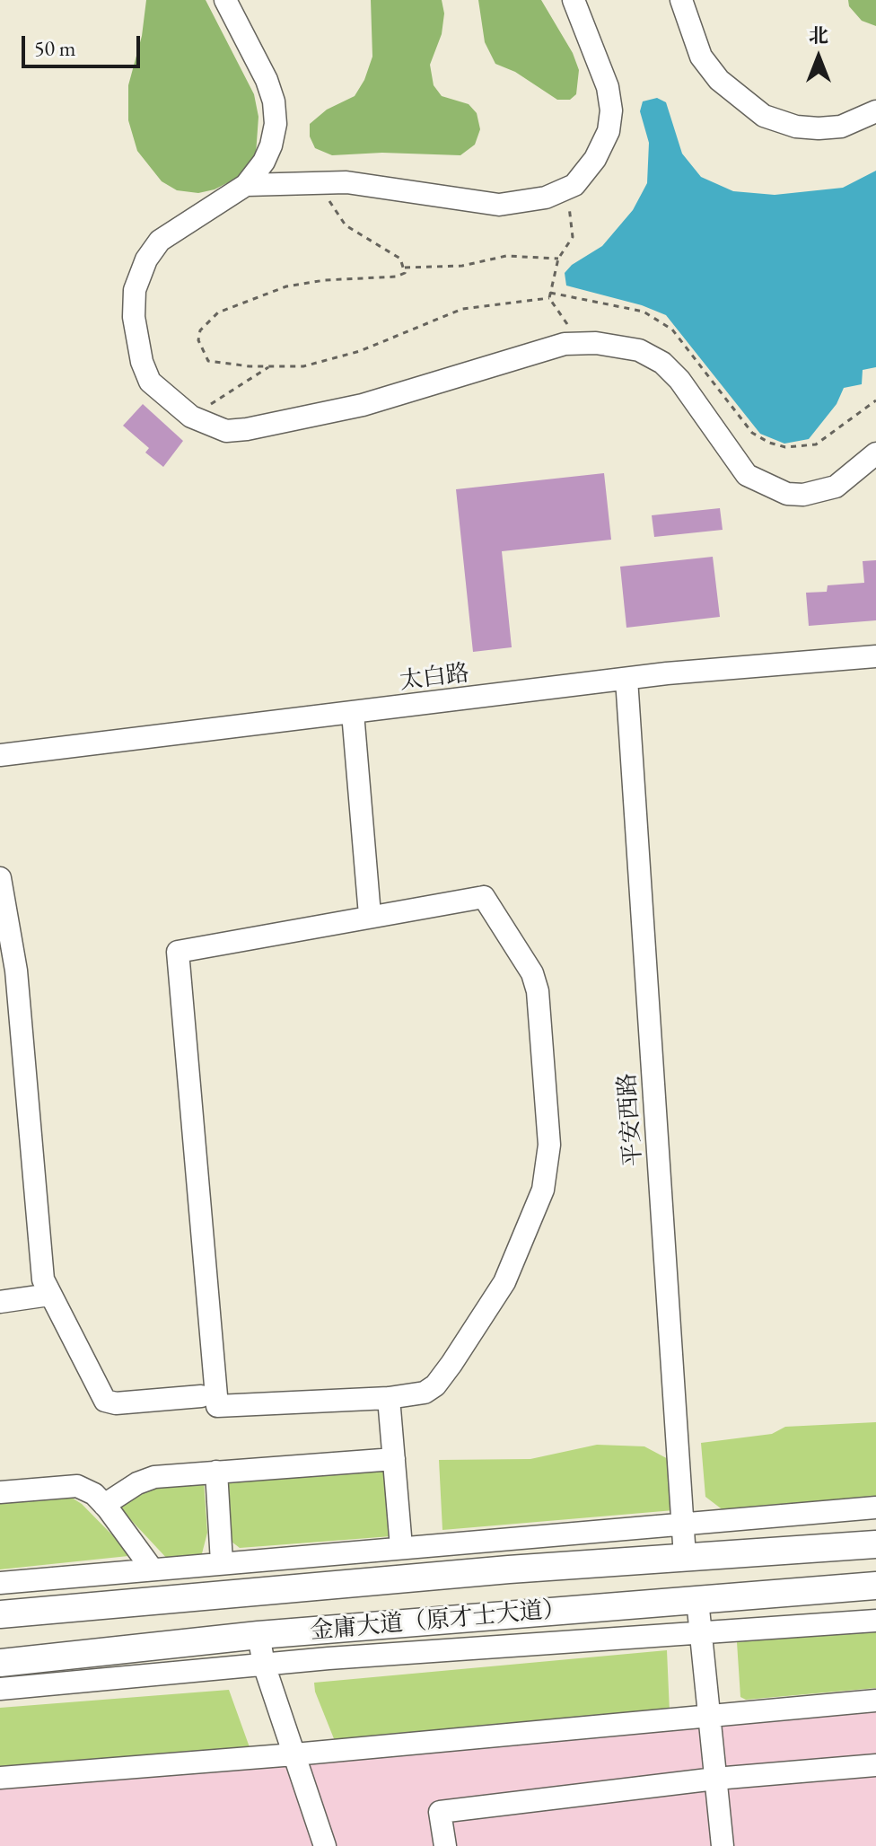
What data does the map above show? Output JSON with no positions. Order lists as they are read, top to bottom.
{
  "streets": {
    "main road": ["金庸大道（原才士大道）"],
    "street": ["太白路", "平安西路"]
  },
  "crossings": [
    ["太白路", "平安西路"],
    ["平安西路", "金庸大道（原才士大道）"]
  ],
  "scale_bar": "50 m",
  "north": "top"
}
